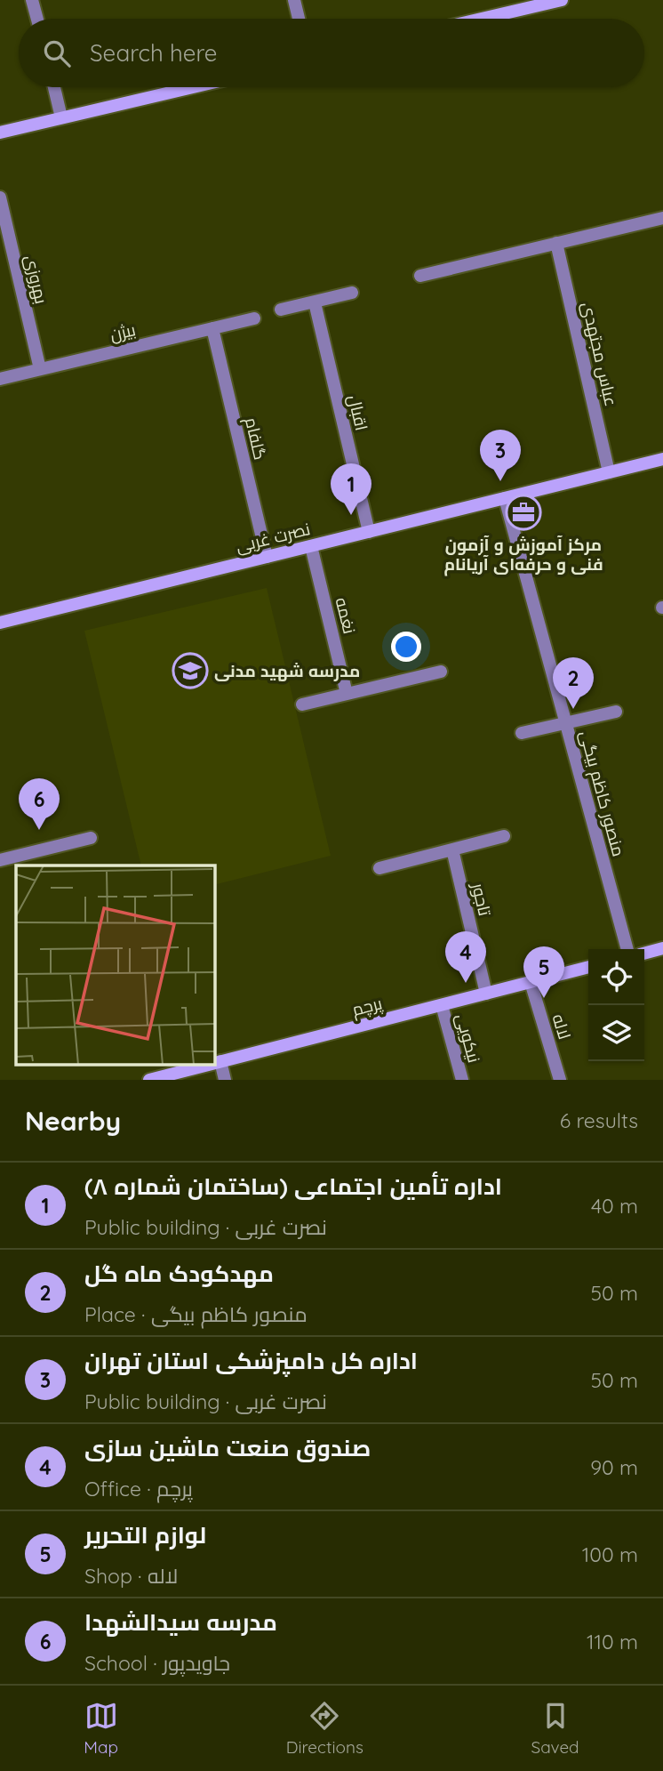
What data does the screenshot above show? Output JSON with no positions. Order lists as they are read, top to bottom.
{
  "streets": {
    "street": [
      "بهروزی",
      "بیژن",
      "عباس مجتهدی",
      "اقبال",
      "گلفام",
      "نصرت غربی",
      "نغمه",
      "منصور کاظم بیگی",
      "تاجور",
      "پرچم",
      "لاله",
      "نیکویی"
    ]
  },
  "crossings": [
    ["بهروزی", "بیژن"],
    ["بیژن", "گلفام"],
    ["عباس مجتهدی", "نصرت غربی"],
    ["اقبال", "نصرت غربی"],
    ["گلفام", "نصرت غربی"],
    ["نصرت غربی", "نغمه"],
    ["نصرت غربی", "منصور کاظم بیگی"],
    ["تاجور", "پرچم"],
    ["پرچم", "لاله"],
    ["پرچم", "نیکویی"]
  ],
  "places": {
    "office": ["مرکز آموزش و آزمون فنی و حرفه‌ای آریانام"],
    "school or university": ["مدرسه شهید مدنی"]
  },
  "page": {
    "search": "Search here",
    "pins": [
      "3",
      "1",
      "2",
      "6",
      "4",
      "5"
    ],
    "heading": ["Nearby", "6 results"],
    "list": [
      {
        "mark": "1",
        "name": "اداره تأمین اجتماعی (ساختمان شماره ۸)",
        "note": "Public building · نصرت غربی",
        "value": "40 m"
      },
      {
        "mark": "2",
        "name": "مهدکودک ماه گل",
        "note": "Place · منصور کاظم بیگی",
        "value": "50 m"
      },
      {
        "mark": "3",
        "name": "اداره کل دامپزشکی استان تهران",
        "note": "Public building · نصرت غربی",
        "value": "50 m"
      },
      {
        "mark": "4",
        "name": "صندوق صنعت ماشین سازی",
        "note": "Office · پرچم",
        "value": "90 m"
      },
      {
        "mark": "5",
        "name": "لوازم التحریر",
        "note": "Shop · لاله",
        "value": "100 m"
      },
      {
        "mark": "6",
        "name": "مدرسه سیدالشهدا",
        "note": "School · جاویدپور",
        "value": "110 m"
      }
    ],
    "nav": ["Map", "Directions", "Saved"]
  }
}
